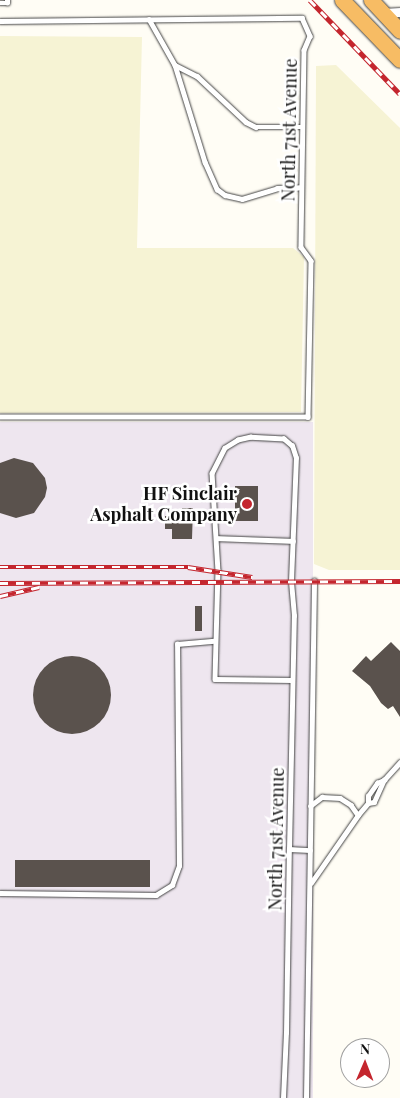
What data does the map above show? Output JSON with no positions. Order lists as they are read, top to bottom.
{
  "streets": {
    "lane": ["North 71st Avenue"]
  },
  "places": ["HF Sinclair Asphalt Company"],
  "north": "top"
}
